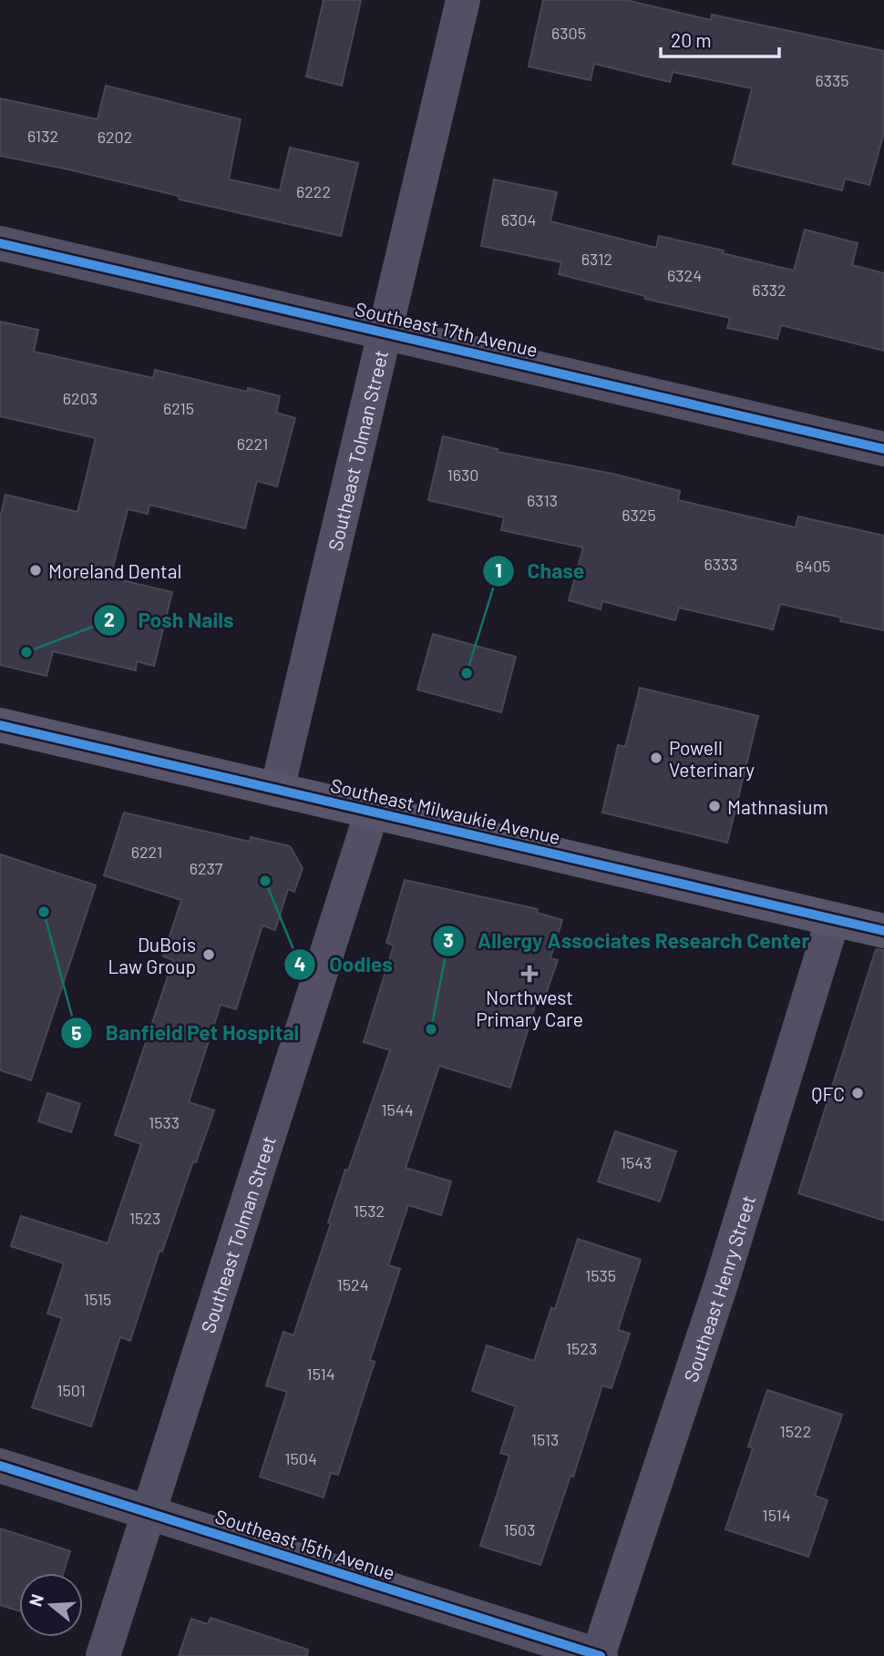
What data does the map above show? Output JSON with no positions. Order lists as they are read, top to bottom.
{
  "streets": {
    "main road": ["Southeast Milwaukie Avenue"],
    "street": [
      "Southeast 17th Avenue",
      "Southeast Tolman Street",
      "Southeast Henry Street",
      "Southeast 15th Avenue"
    ]
  },
  "crossings": [
    ["Southeast 17th Avenue", "Southeast Tolman Street"],
    ["Southeast Tolman Street", "Southeast Milwaukie Avenue"],
    ["Southeast Tolman Street", "Southeast 15th Avenue"],
    ["Southeast Milwaukie Avenue", "Southeast Henry Street"],
    ["Southeast Henry Street", "Southeast 15th Avenue"]
  ],
  "places": {
    "other": [
      "Moreland Dental",
      "Posh Nails",
      "Chase",
      "Powell Veterinary",
      "Mathnasium",
      "Oodles",
      "Banfield Pet Hospital",
      "DuBois Law Group",
      "Allergy Associates Research Center",
      "QFC"
    ],
    "health": ["Northwest Primary Care"]
  },
  "house_numbers": [
    "6305",
    "6335",
    "6132",
    "6202",
    "6222",
    "6304",
    "6312",
    "6324",
    "6332",
    "6203",
    "6215",
    "6221",
    "1630",
    "6313",
    "6325",
    "6333",
    "6405",
    "6221",
    "6237",
    "1544",
    "1533",
    "1543",
    "1532",
    "1523",
    "1535",
    "1524",
    "1515",
    "1523",
    "1514",
    "1501",
    "1522",
    "1513",
    "1504",
    "1514",
    "1503"
  ],
  "scale_bar": "20 m",
  "north": "left"
}
